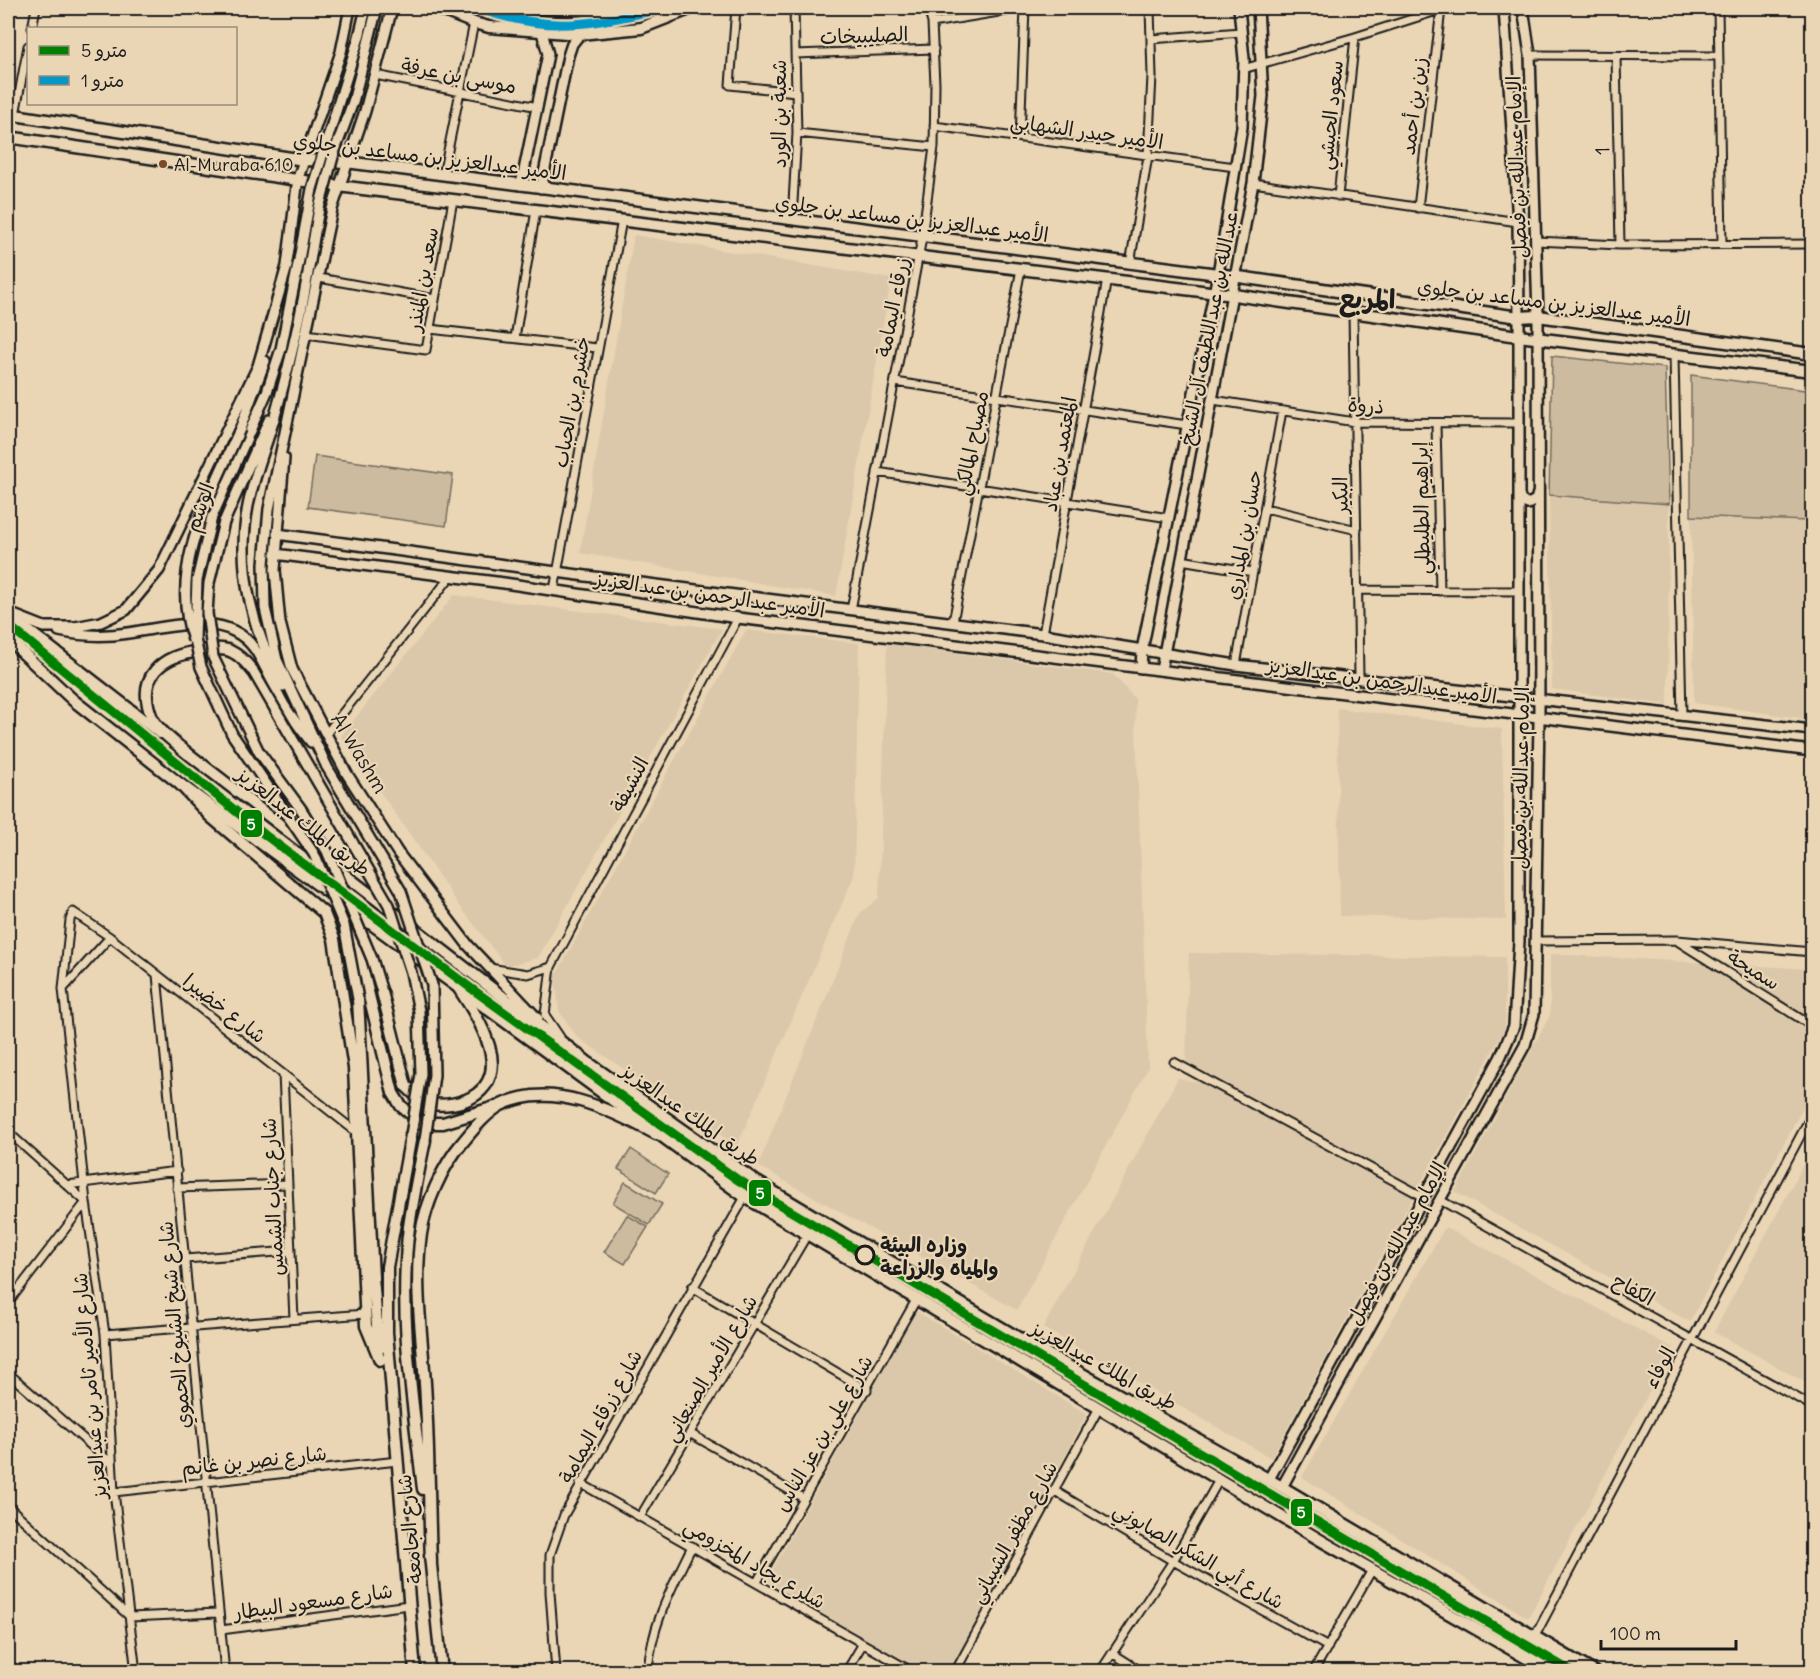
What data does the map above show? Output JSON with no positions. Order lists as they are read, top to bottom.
{
  "streets": {
    "main road": ["الأمير عبدالعزيز بن مساعد بن جلوي", "طريق الملك عبدالعزيز", "شارع الجامعة"],
    "street": [
      "الصليبيخات",
      "موسى بن عرفة",
      "زين بن أحمد",
      "شعبة بن الورد",
      "سعود الحبشي",
      "الأمير حيدر الشهابي",
      "1",
      "الإمام عبدالله بن فيصل",
      "سعد بن المنذر",
      "زرقاء اليمامة",
      "عبدالله بن عبداللطيف آل الشيخ",
      "خشرم بن الحباب",
      "ذروة",
      "مصباح المالكي",
      "المعتمد بن عباد",
      "البكير",
      "الوشم",
      "إبراهيم الطليطلي",
      "حسان بن المداري",
      "الأمير عبدالرحمن بن عبدالعزيز",
      "Al Washm",
      "النشيفة",
      "سميحة",
      "شارع خضيرا",
      "شارع جناب الشمس",
      "الكفاح",
      "شارع شيخ الشيوخ الحموي",
      "الوفاء",
      "شارع الأمير الصنعاني",
      "شارع الأمير ثامر بن عبدالعزيز",
      "شارع زرقاء اليمامة",
      "شارع علي بن عز الناس",
      "شارع نصر بن غانم",
      "شارع مظفر الشيباني",
      "شارع أبي الشكر الصابوني",
      "شلرع بجاد المخزومي",
      "شارع مسعود البيطار"
    ]
  },
  "crossings": [
    ["الصليبيخات", "شعبة بن الورد"],
    ["الصليبيخات", "زرقاء اليمامة"],
    ["شعبة بن الورد", "الأمير عبدالعزيز بن مساعد بن جلوي"],
    ["الأمير حيدر الشهابي", "زرقاء اليمامة"],
    ["الأمير حيدر الشهابي", "عبدالله بن عبداللطيف آل الشيخ"],
    ["الأمير عبدالعزيز بن مساعد بن جلوي", "الإمام عبدالله بن فيصل"],
    ["الأمير عبدالعزيز بن مساعد بن جلوي", "سعد بن المنذر"],
    ["الأمير عبدالعزيز بن مساعد بن جلوي", "زرقاء اليمامة"],
    ["الأمير عبدالعزيز بن مساعد بن جلوي", "عبدالله بن عبداللطيف آل الشيخ"],
    ["الأمير عبدالعزيز بن مساعد بن جلوي", "خشرم بن الحباب"],
    ["الأمير عبدالعزيز بن مساعد بن جلوي", "مصباح المالكي"],
    ["الأمير عبدالعزيز بن مساعد بن جلوي", "المعتمد بن عباد"],
    ["الأمير عبدالعزيز بن مساعد بن جلوي", "البكير"],
    ["الأمير عبدالعزيز بن مساعد بن جلوي", "الوشم"],
    ["الإمام عبدالله بن فيصل", "ذروة"],
    ["الإمام عبدالله بن فيصل", "الأمير عبدالرحمن بن عبدالعزيز"],
    ["الإمام عبدالله بن فيصل", "طريق الملك عبدالعزيز"],
    ["الإمام عبدالله بن فيصل", "الكفاح"],
    ["زرقاء اليمامة", "الأمير عبدالرحمن بن عبدالعزيز"],
    ["عبدالله بن عبداللطيف آل الشيخ", "ذروة"],
    ["عبدالله بن عبداللطيف آل الشيخ", "الأمير عبدالرحمن بن عبدالعزيز"],
    ["خشرم بن الحباب", "الأمير عبدالرحمن بن عبدالعزيز"],
    ["ذروة", "البكير"],
    ["ذروة", "إبراهيم الطليطلي"],
    ["ذروة", "حسان بن المداري"],
    ["مصباح المالكي", "الأمير عبدالرحمن بن عبدالعزيز"],
    ["المعتمد بن عباد", "الأمير عبدالرحمن بن عبدالعزيز"],
    ["البكير", "الأمير عبدالرحمن بن عبدالعزيز"],
    ["الوشم", "طريق الملك عبدالعزيز"],
    ["حسان بن المداري", "الأمير عبدالرحمن بن عبدالعزيز"],
    ["الأمير عبدالرحمن بن عبدالعزيز", "Al Washm"],
    ["الأمير عبدالرحمن بن عبدالعزيز", "النشيفة"],
    ["Al Washm", "طريق الملك عبدالعزيز"],
    ["طريق الملك عبدالعزيز", "الوفاء"],
    ["طريق الملك عبدالعزيز", "شارع الأمير الصنعاني"],
    ["طريق الملك عبدالعزيز", "شارع زرقاء اليمامة"],
    ["طريق الملك عبدالعزيز", "شارع علي بن عز الناس"],
    ["طريق الملك عبدالعزيز", "شارع مظفر الشيباني"],
    ["شارع خضيرا", "شارع جناب الشمس"],
    ["شارع خضيرا", "شارع شيخ الشيوخ الحموي"],
    ["شارع خضيرا", "شارع الأمير ثامر بن عبدالعزيز"],
    ["الكفاح", "الوفاء"],
    ["شارع شيخ الشيوخ الحموي", "شارع نصر بن غانم"],
    ["شارع شيخ الشيوخ الحموي", "شارع مسعود البيطار"],
    ["شارع الأمير الصنعاني", "شلرع بجاد المخزومي"],
    ["شارع الأمير ثامر بن عبدالعزيز", "شارع نصر بن غانم"],
    ["شارع زرقاء اليمامة", "شلرع بجاد المخزومي"],
    ["شارع علي بن عز الناس", "شلرع بجاد المخزومي"],
    ["شارع نصر بن غانم", "شارع الجامعة"],
    ["شارع الجامعة", "شارع مسعود البيطار"],
    ["شارع مظفر الشيباني", "شارع أبي الشكر الصابوني"]
  ],
  "districts": ["المربع"],
  "places": ["Al-Muraba 610", "وزاره البيئة والمياه والزراعة"],
  "lines": ["metro line 1", "metro line 5"],
  "legend": ["مترو 5", "مترو 1"],
  "scale_bar": "100 m"
}
